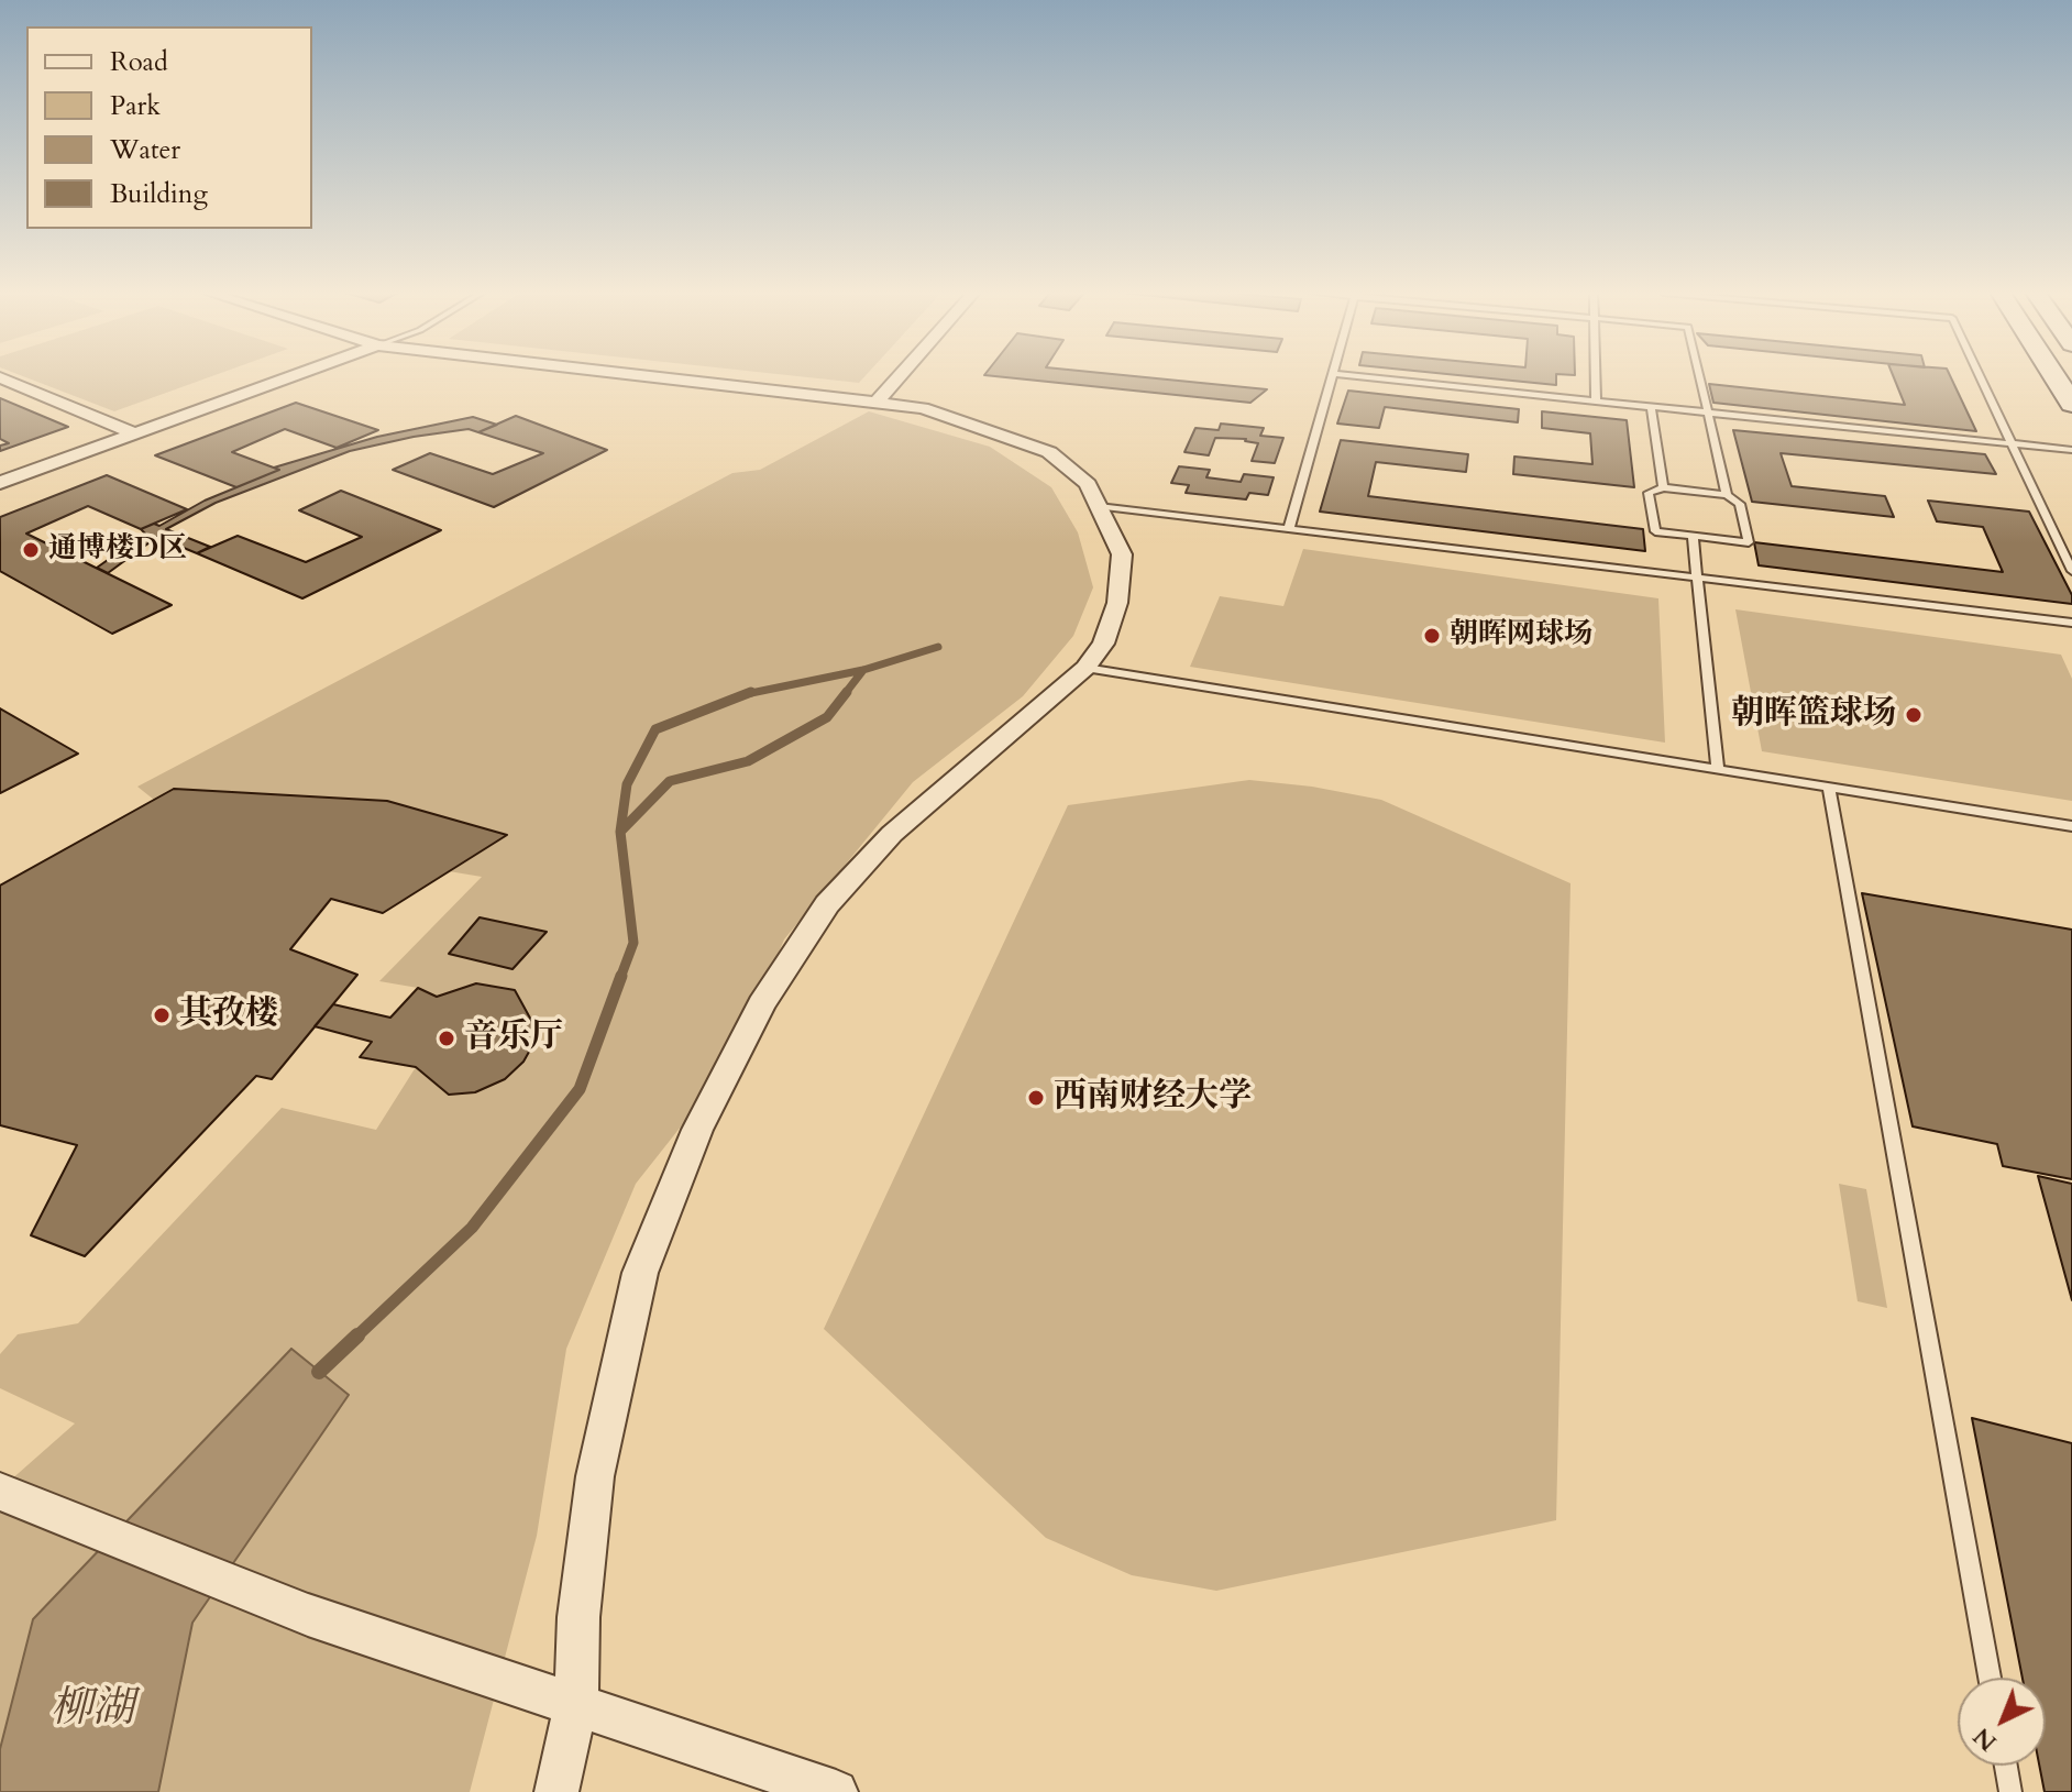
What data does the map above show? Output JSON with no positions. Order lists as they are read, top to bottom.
{
  "water": ["柳湖"],
  "places": [
    "通博楼D区",
    "朝晖网球场",
    "朝晖篮球场",
    "其孜楼",
    "音乐厅",
    "西南财经大学"
  ],
  "legend": [
    "Road",
    "Park",
    "Water",
    "Building"
  ],
  "north": "bottom left"
}
